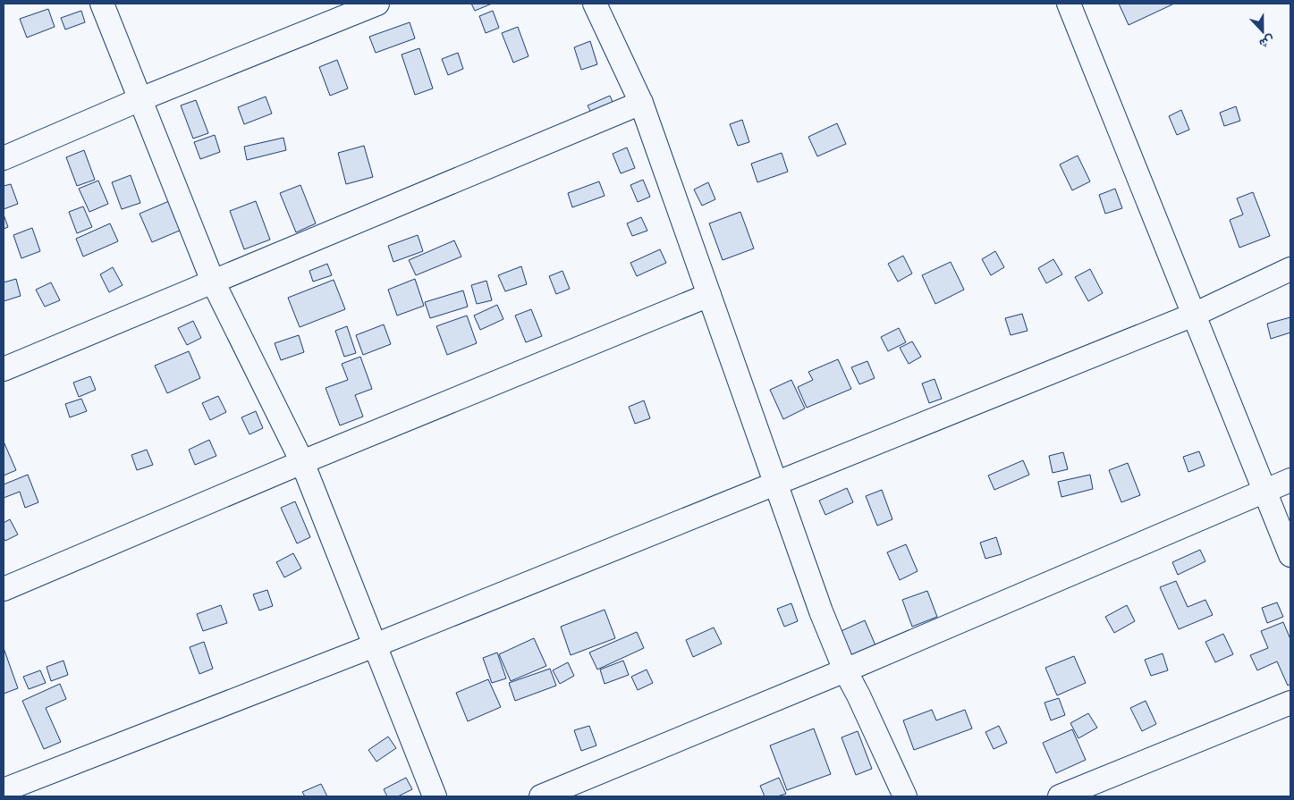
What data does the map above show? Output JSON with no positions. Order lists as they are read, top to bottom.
{
  "north": "bottom"
}
